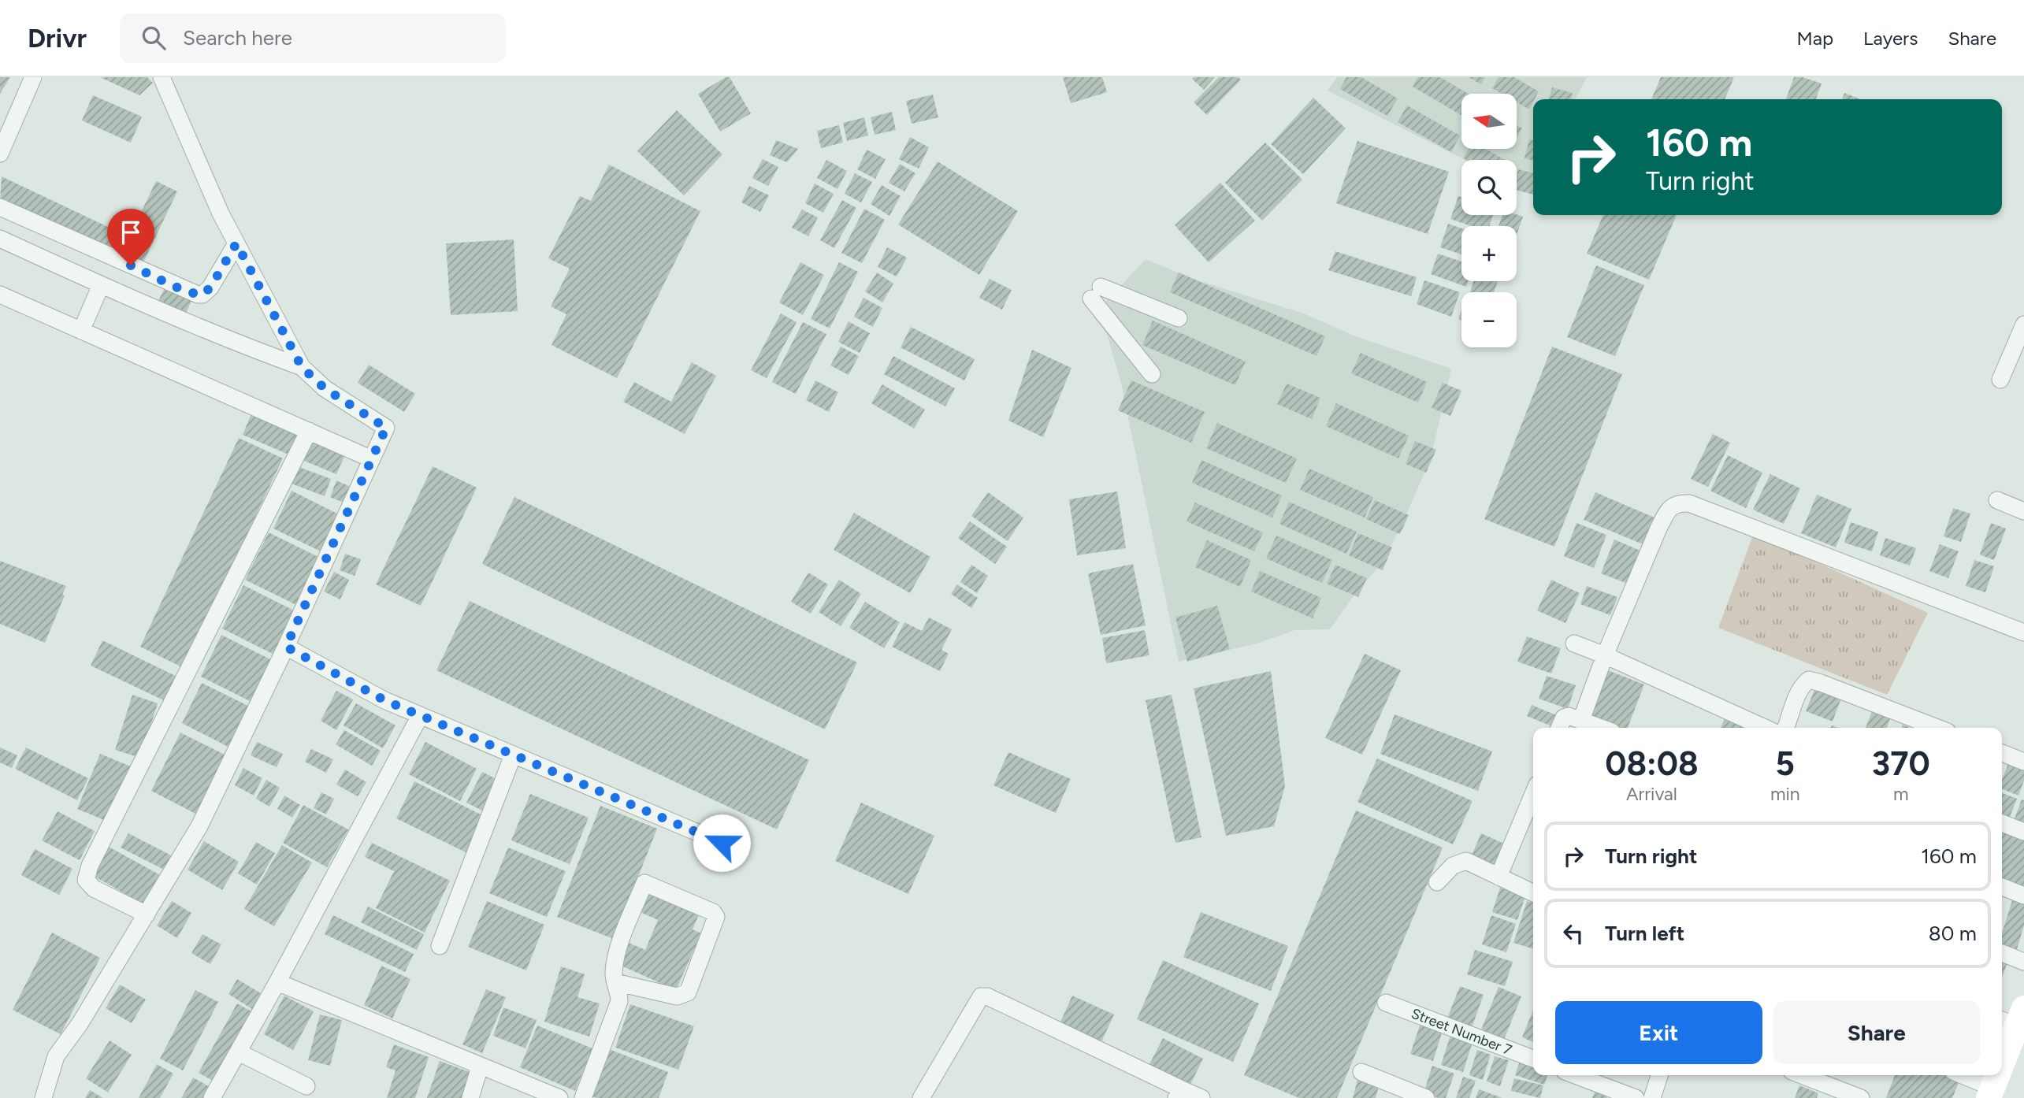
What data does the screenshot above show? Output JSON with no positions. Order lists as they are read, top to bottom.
{
  "streets": {
    "street": ["Street Number 7"]
  },
  "north": "left",
  "page": {
    "header": "Drivr",
    "search": "Search here",
    "nav": ["Map", "Layers", "Share"],
    "map_buttons": ["+", "−"],
    "turn": ["160 m", "Turn right"],
    "eta": [
      "08:08",
      "Arrival",
      "5",
      "min",
      "370",
      "m"
    ],
    "list": [
      {
        "name": "Turn right",
        "value": "160 m"
      },
      {
        "name": "Turn left",
        "value": "80 m"
      }
    ],
    "buttons": ["Exit", "Share"]
  }
}
